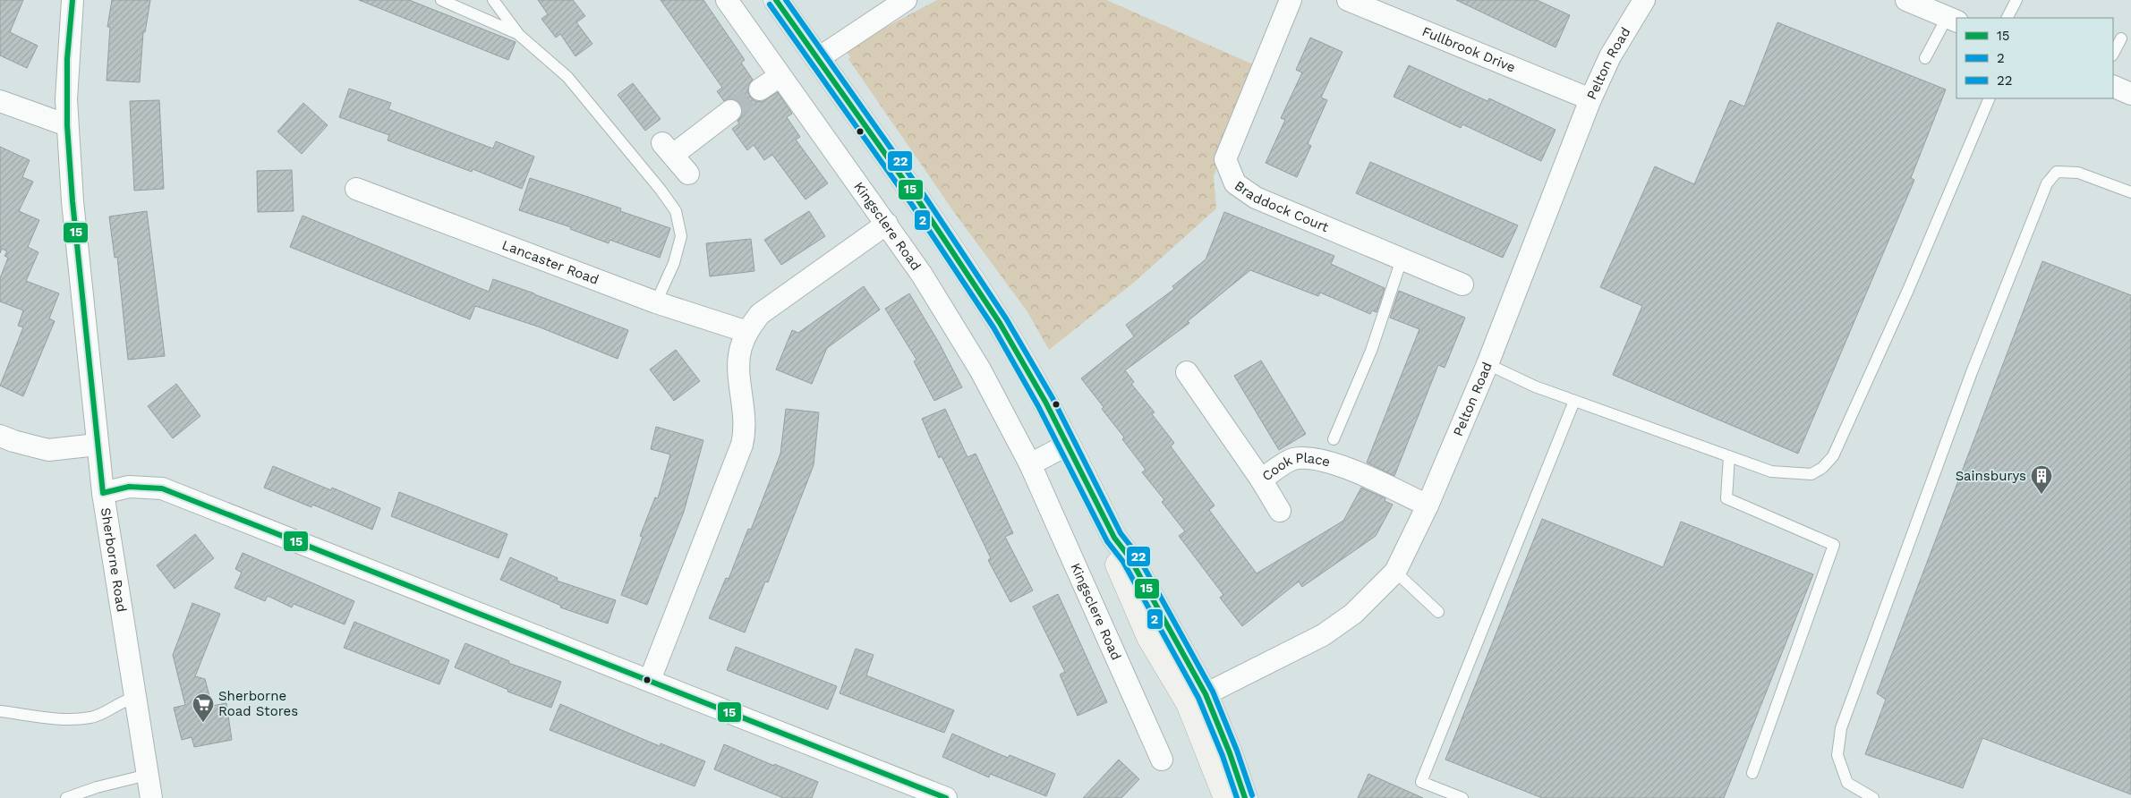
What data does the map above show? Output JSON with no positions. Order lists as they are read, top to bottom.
{
  "streets": {
    "street": [
      "Fullbrook Drive",
      "Pelton Road",
      "Braddock Court",
      "Kingsclere Road",
      "Lancaster Road",
      "Cook Place",
      "Sherborne Road"
    ]
  },
  "crossings": [
    ["Fullbrook Drive", "Pelton Road"],
    ["Pelton Road", "Cook Place"]
  ],
  "places": {
    "building": ["Sainsburys"],
    "supermarket": ["Sherborne Road Stores"]
  },
  "lines": ["transit line 15", "transit line 22", "transit line 2"],
  "legend": ["15", "2", "22"]
}
